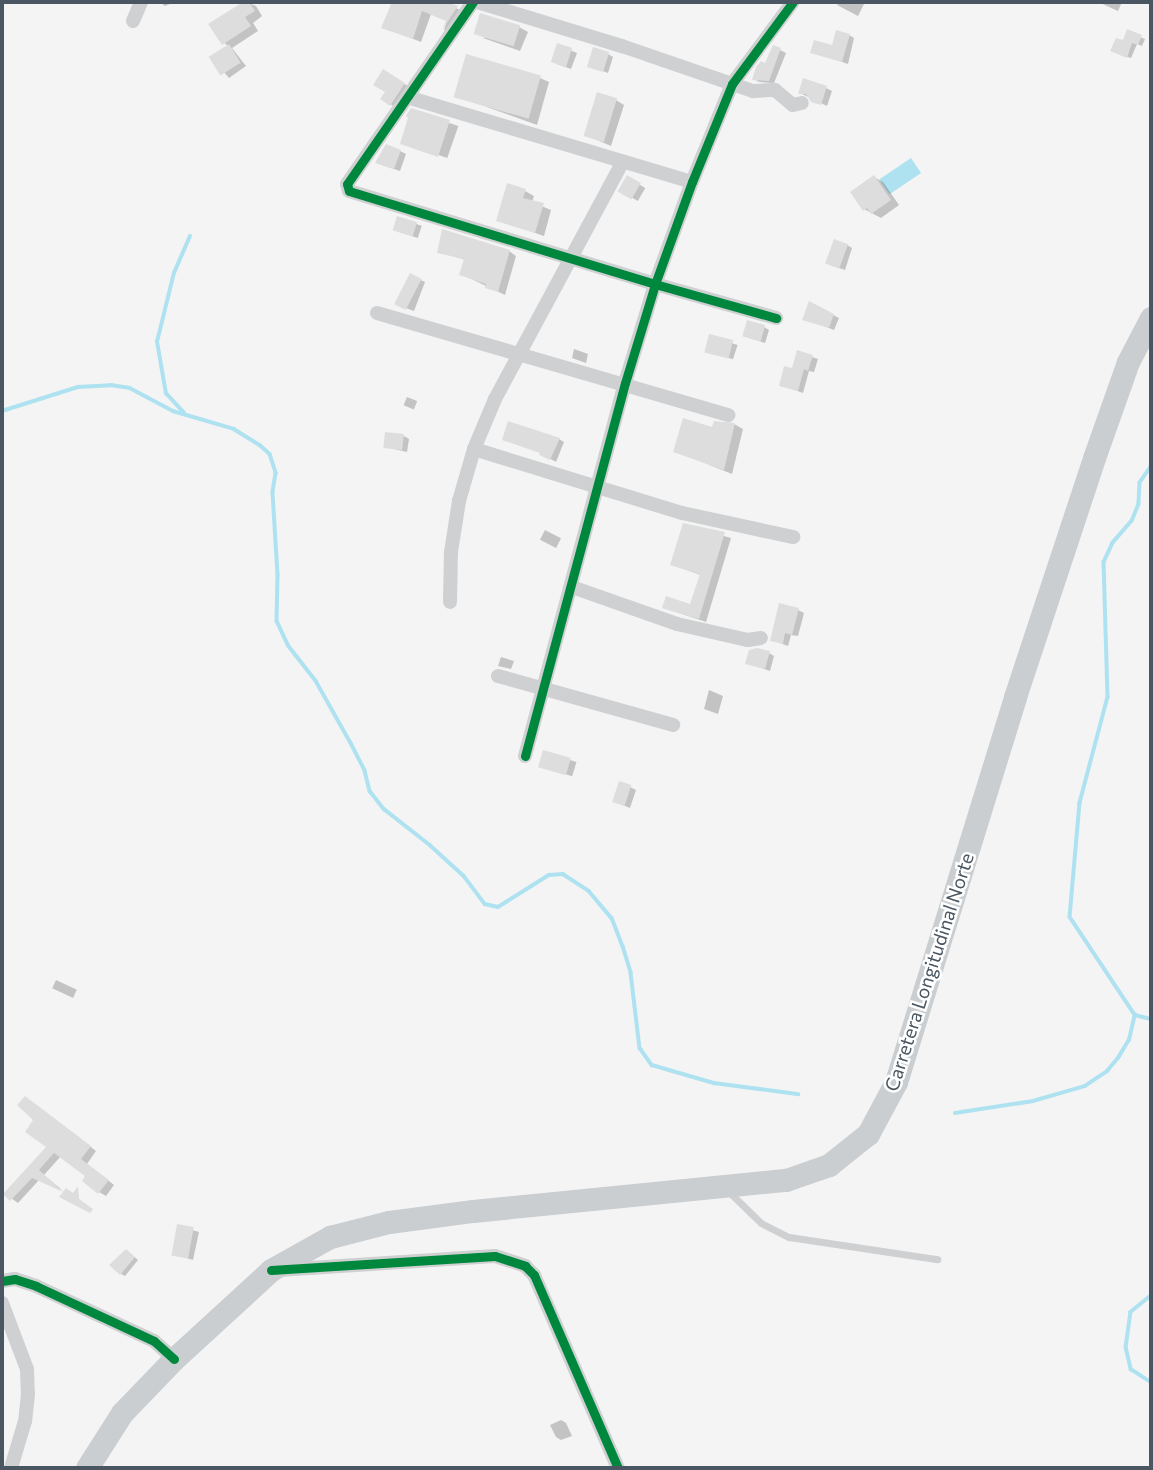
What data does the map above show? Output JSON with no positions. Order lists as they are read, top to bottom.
{
  "streets": {
    "main road": ["Carretera Longitudinal Norte"]
  }
}
